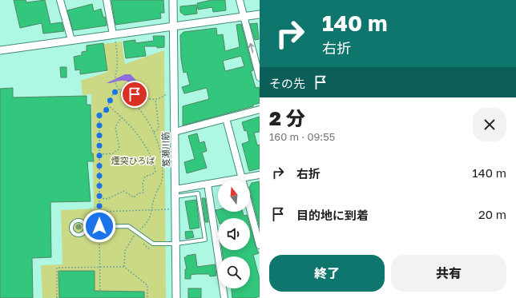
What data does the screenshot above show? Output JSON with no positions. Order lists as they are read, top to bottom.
{
  "streets": {
    "street": ["笈瀬川筋"]
  },
  "parks": ["煙突ひろば"],
  "north": "top",
  "page": {
    "turn": ["140 m", "右折"],
    "then": "その先",
    "heading": ["2 分", "160 m · 09:55"],
    "list": [
      {
        "name": "右折",
        "value": "140 m"
      },
      {
        "name": "目的地に到着",
        "value": "20 m"
      }
    ],
    "buttons": ["終了", "共有"]
  }
}
